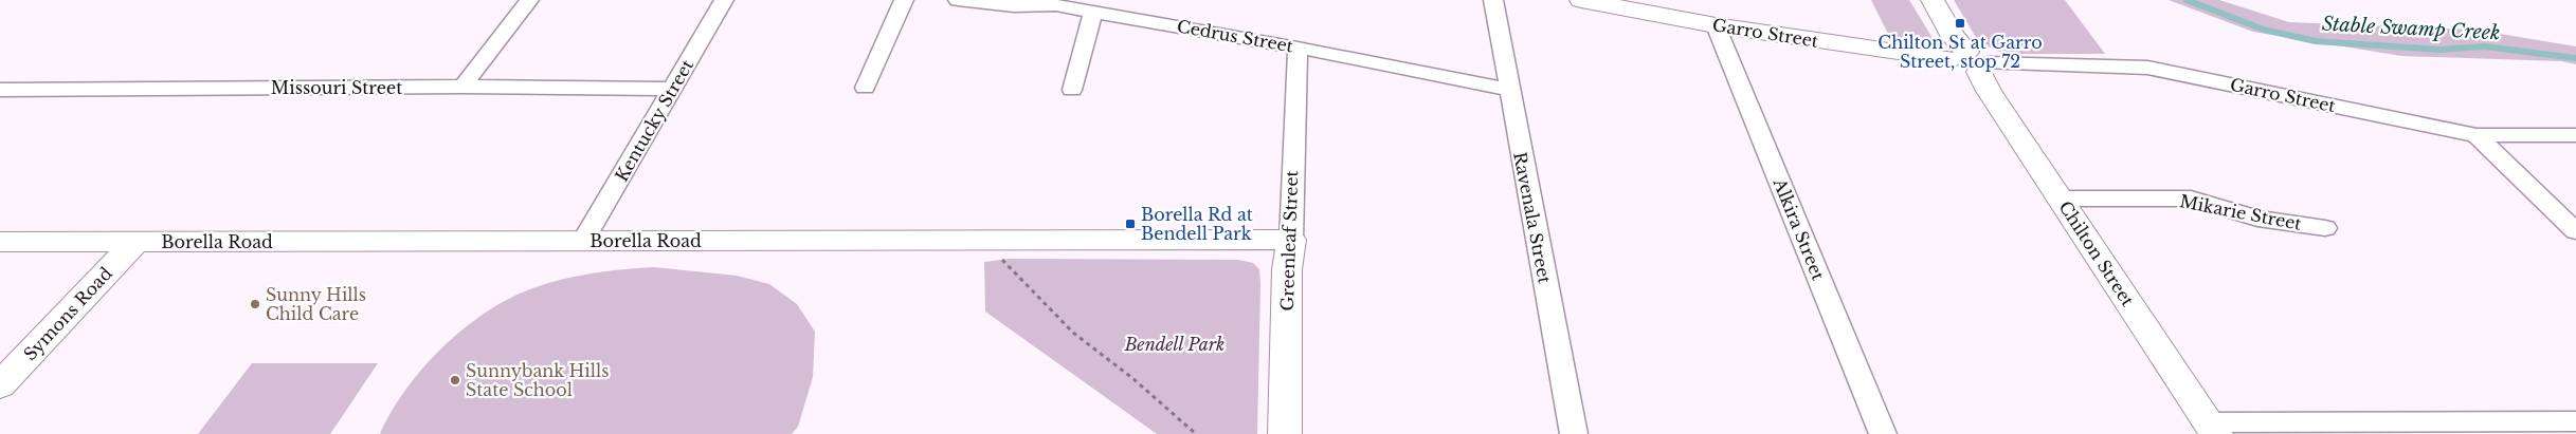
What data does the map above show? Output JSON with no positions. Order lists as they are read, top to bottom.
{
  "streets": {
    "street": [
      "Garro Street",
      "Cedrus Street",
      "Missouri Street",
      "Kentucky Street",
      "Mikarie Street",
      "Ravenala Street",
      "Alkira Street",
      "Borella Road",
      "Greenleaf Street",
      "Chilton Street",
      "Symons Road"
    ]
  },
  "crossings": [
    ["Garro Street", "Alkira Street"],
    ["Garro Street", "Chilton Street"],
    ["Cedrus Street", "Ravenala Street"],
    ["Cedrus Street", "Greenleaf Street"],
    ["Missouri Street", "Kentucky Street"],
    ["Kentucky Street", "Borella Road"],
    ["Mikarie Street", "Chilton Street"],
    ["Borella Road", "Greenleaf Street"],
    ["Borella Road", "Symons Road"]
  ],
  "water": ["Stable Swamp Creek"],
  "parks": ["Bendell Park"],
  "places": {
    "transit": ["Chilton St at Garro Street, stop 72", "Borella Rd at Bendell Park"],
    "other": ["Sunny Hills Child Care", "Sunnybank Hills State School"]
  }
}
